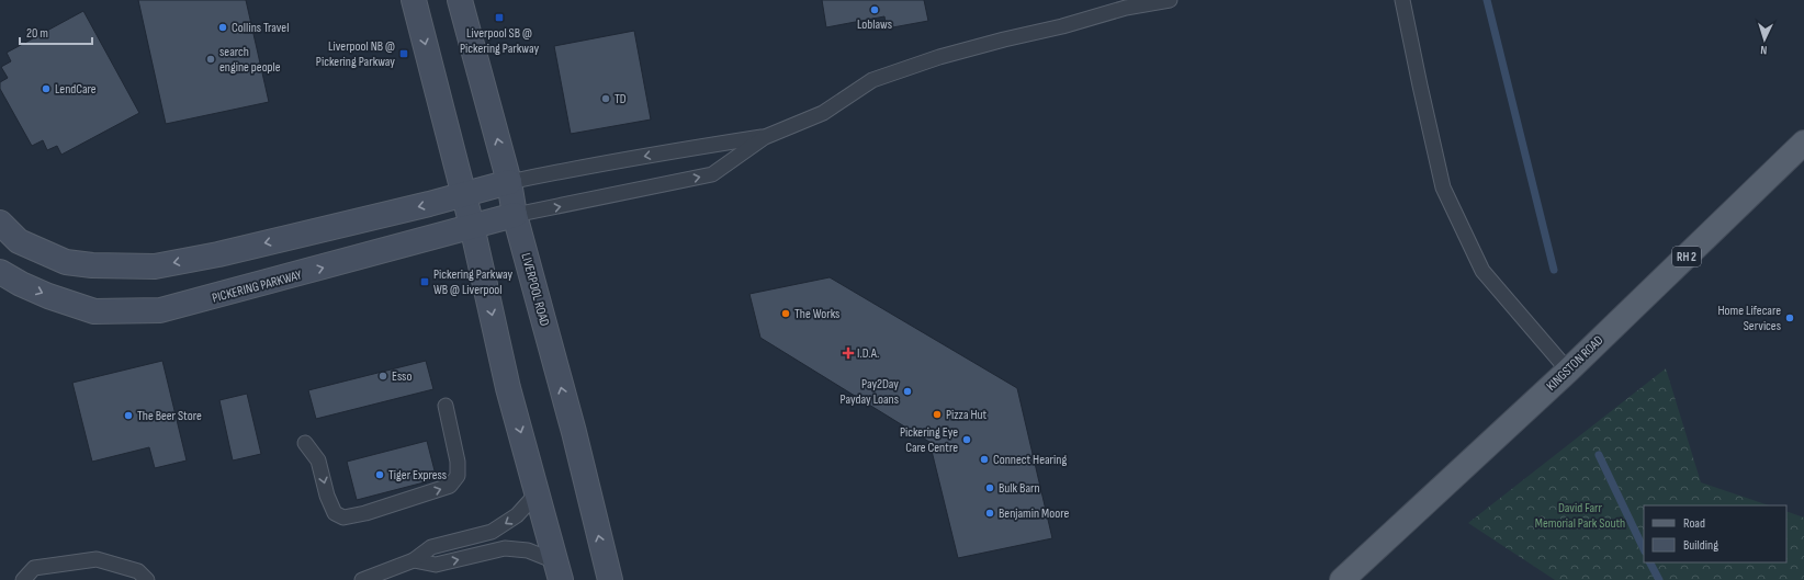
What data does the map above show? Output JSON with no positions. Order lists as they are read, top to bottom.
{
  "streets": {
    "main road": [
      "RH 2",
      "PICKERING PARKWAY",
      "LIVERPOOL ROAD",
      "KINGSTON ROAD"
    ]
  },
  "crossings": [
    ["PICKERING PARKWAY", "LIVERPOOL ROAD"]
  ],
  "parks": ["David Farr Memorial Park South"],
  "places": {
    "other": [
      "Loblaws",
      "Collins Travel",
      "search engine people",
      "LendCare",
      "TD",
      "The Works",
      "Home Lifecare Services",
      "Esso",
      "Pay2Day Payday Loans",
      "Pizza Hut",
      "The Beer Store",
      "Pickering Eye Care Centre",
      "Connect Hearing",
      "Tiger Express",
      "Bulk Barn",
      "Benjamin Moore"
    ],
    "transit": ["Liverpool SB @ Pickering Parkway", "Liverpool NB @ Pickering Parkway", "Pickering Parkway WB @ Liverpool"],
    "health": ["I.D.A."]
  },
  "legend": ["Road", "Building"],
  "scale_bar": "20 m",
  "north": "bottom"
}
